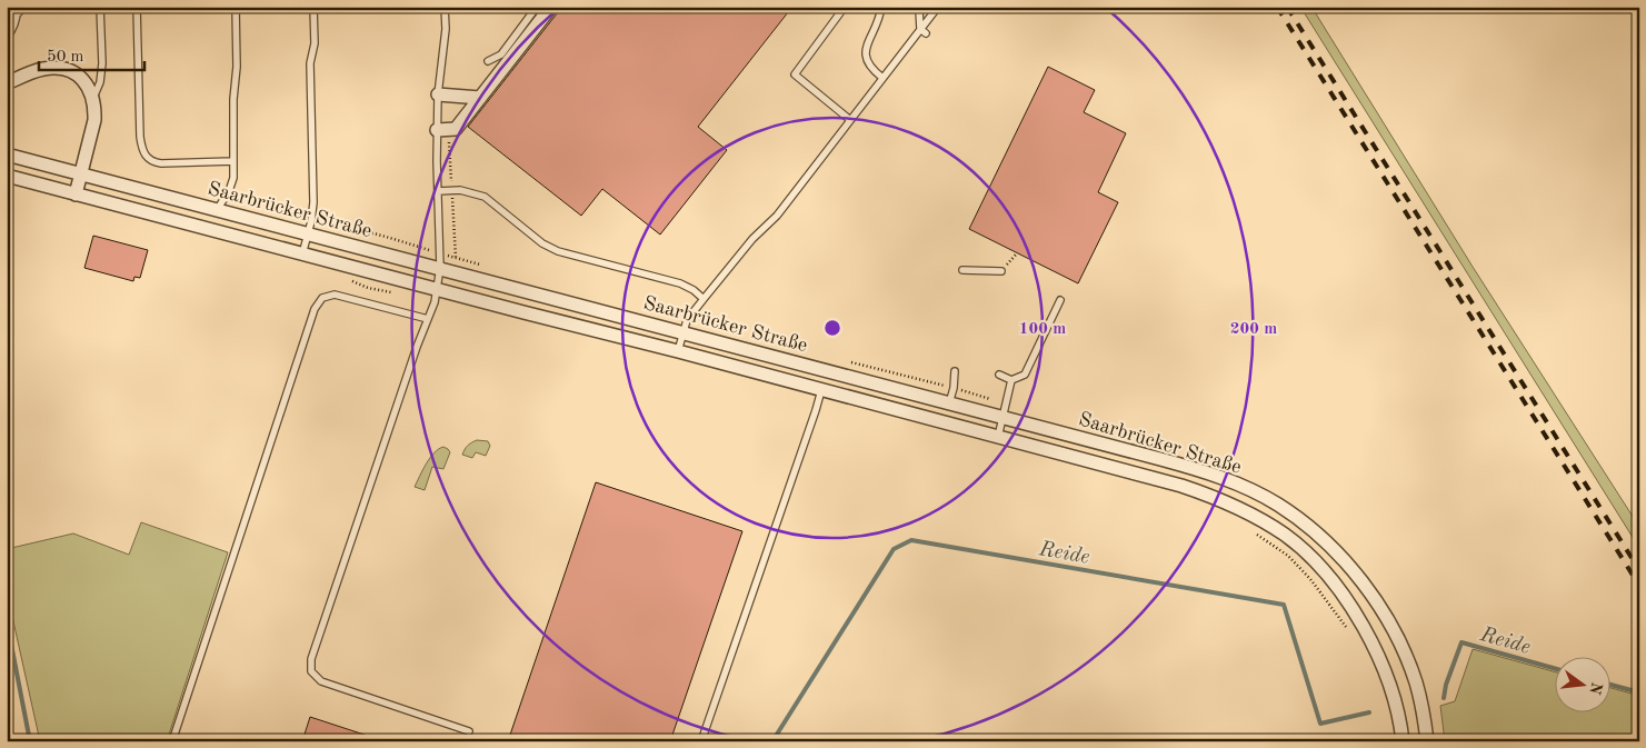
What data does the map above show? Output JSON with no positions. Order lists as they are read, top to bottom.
{
  "streets": {
    "street": ["Saarbrücker Straße"]
  },
  "water": ["Reide"],
  "scale_bar": "50 m",
  "north": "right",
  "rings": ["100 m", "200 m"]
}
